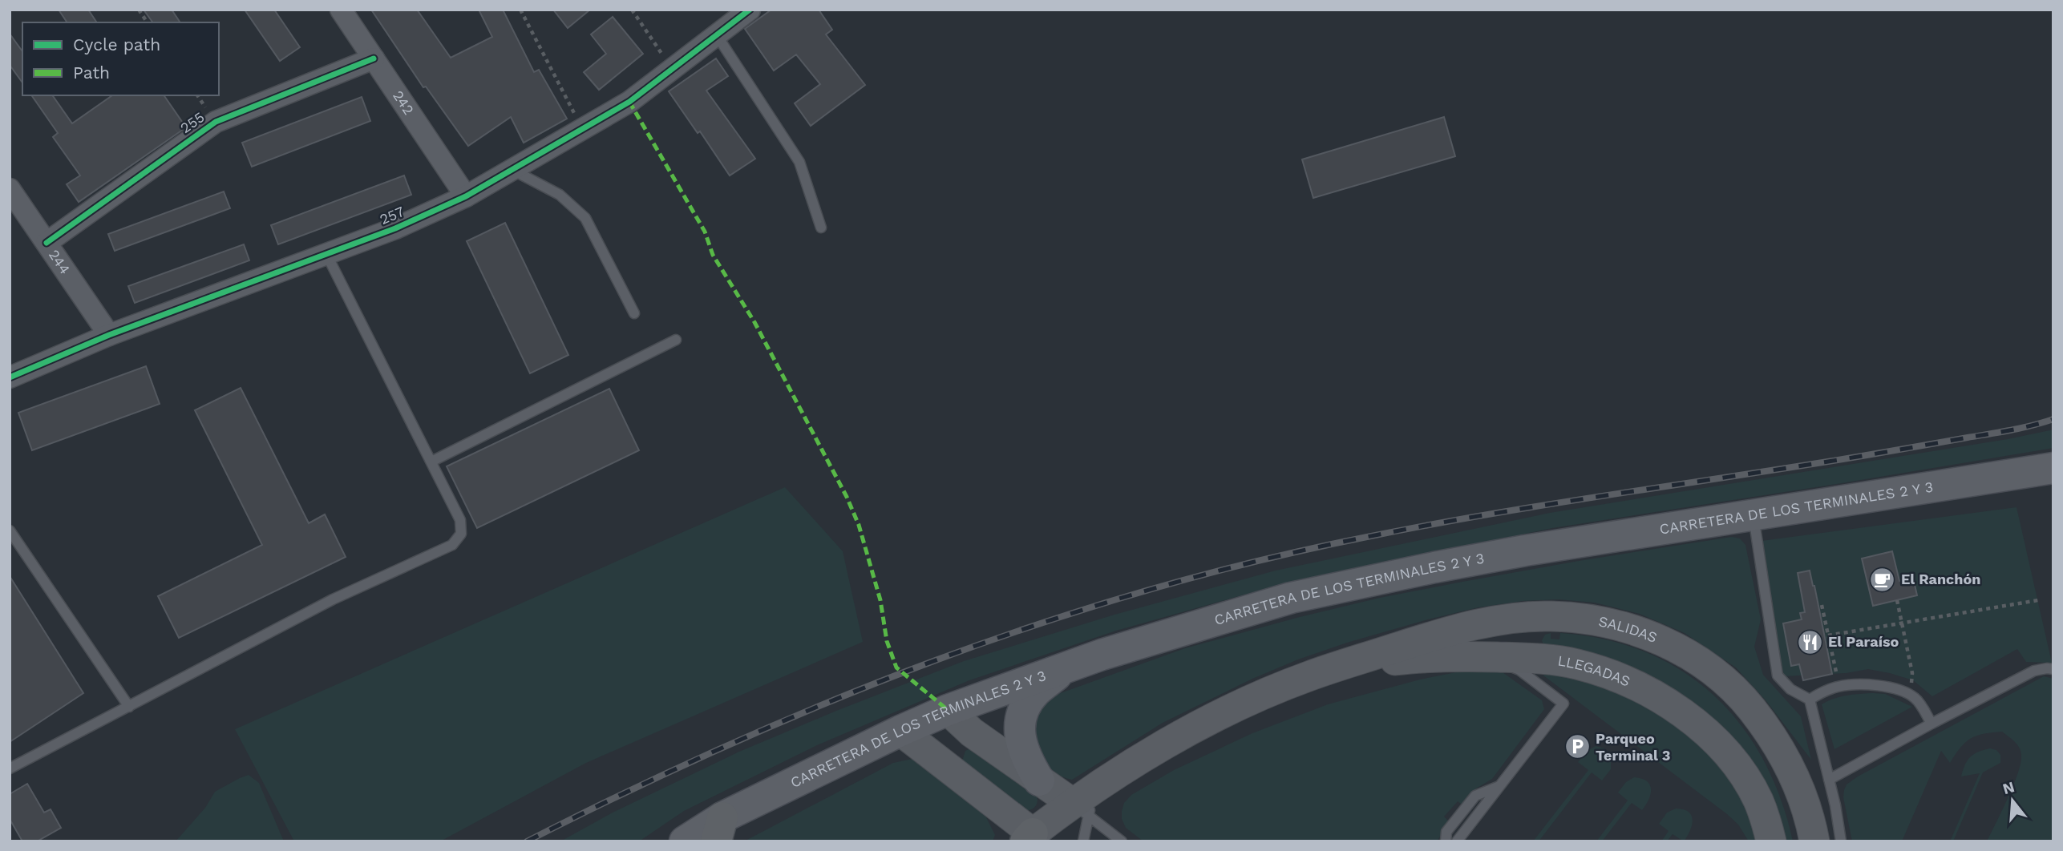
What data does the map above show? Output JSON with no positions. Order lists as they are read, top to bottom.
{
  "streets": {
    "main road": ["CARRETERA DE LOS TERMINALES 2 Y 3", "SALIDAS", "LLEGADAS"],
    "street": [
      "242",
      "255",
      "257",
      "244"
    ]
  },
  "crossings": [
    ["242", "255"],
    ["242", "257"],
    ["255", "244"],
    ["257", "244"],
    ["SALIDAS", "LLEGADAS"]
  ],
  "places": {
    "cafe": ["El Ranchón"],
    "restaurant": ["El Paraíso"],
    "parking": ["Parqueo Terminal 3"]
  },
  "legend": ["Cycle path", "Path"],
  "north": "top"
}
